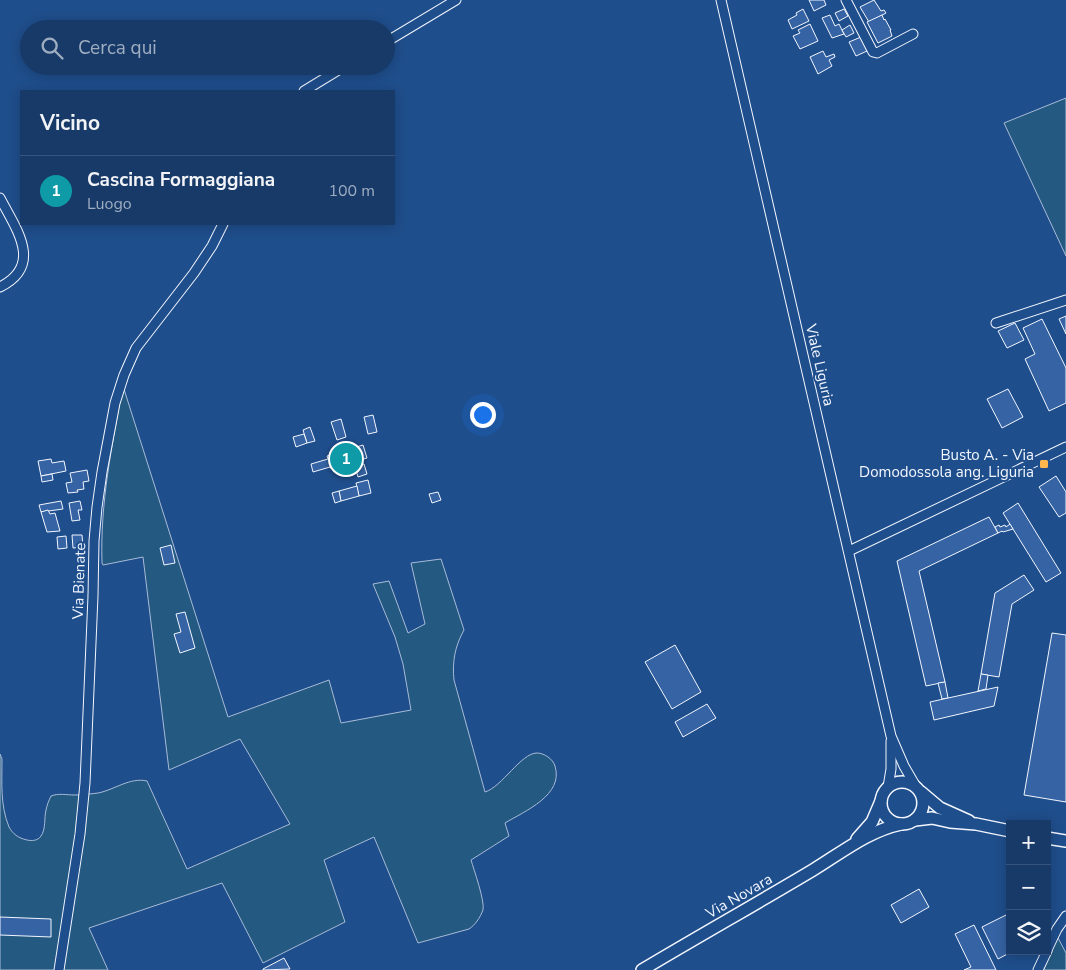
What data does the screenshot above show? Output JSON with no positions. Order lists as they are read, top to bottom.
{
  "streets": {
    "street": ["Viale Liguria", "Via Bienate", "Via Novara"]
  },
  "crossings": [
    ["Viale Liguria", "Via Novara"]
  ],
  "places": {
    "transit": ["Busto A. - Via Domodossola ang. Liguria"]
  },
  "page": {
    "search": "Cerca qui",
    "heading": "Vicino",
    "list": [
      {
        "mark": "1",
        "name": "Cascina Formaggiana",
        "note": "Luogo",
        "value": "100 m"
      }
    ],
    "pins": "1",
    "map_buttons": ["+", "−"]
  }
}
